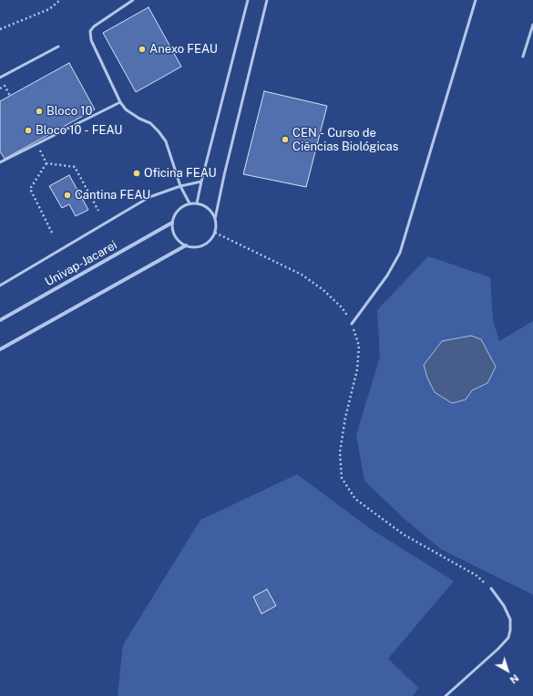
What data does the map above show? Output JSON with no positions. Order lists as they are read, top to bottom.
{
  "streets": {
    "street": ["Univap-Jacarei"]
  },
  "places": [
    "Anexo FEAU",
    "Bloco 10",
    "Bloco 10 - FEAU",
    "CEN - Curso de Ciências Biológicas",
    "Oficina FEAU",
    "Cantina FEAU"
  ],
  "north": "bottom right"
}
